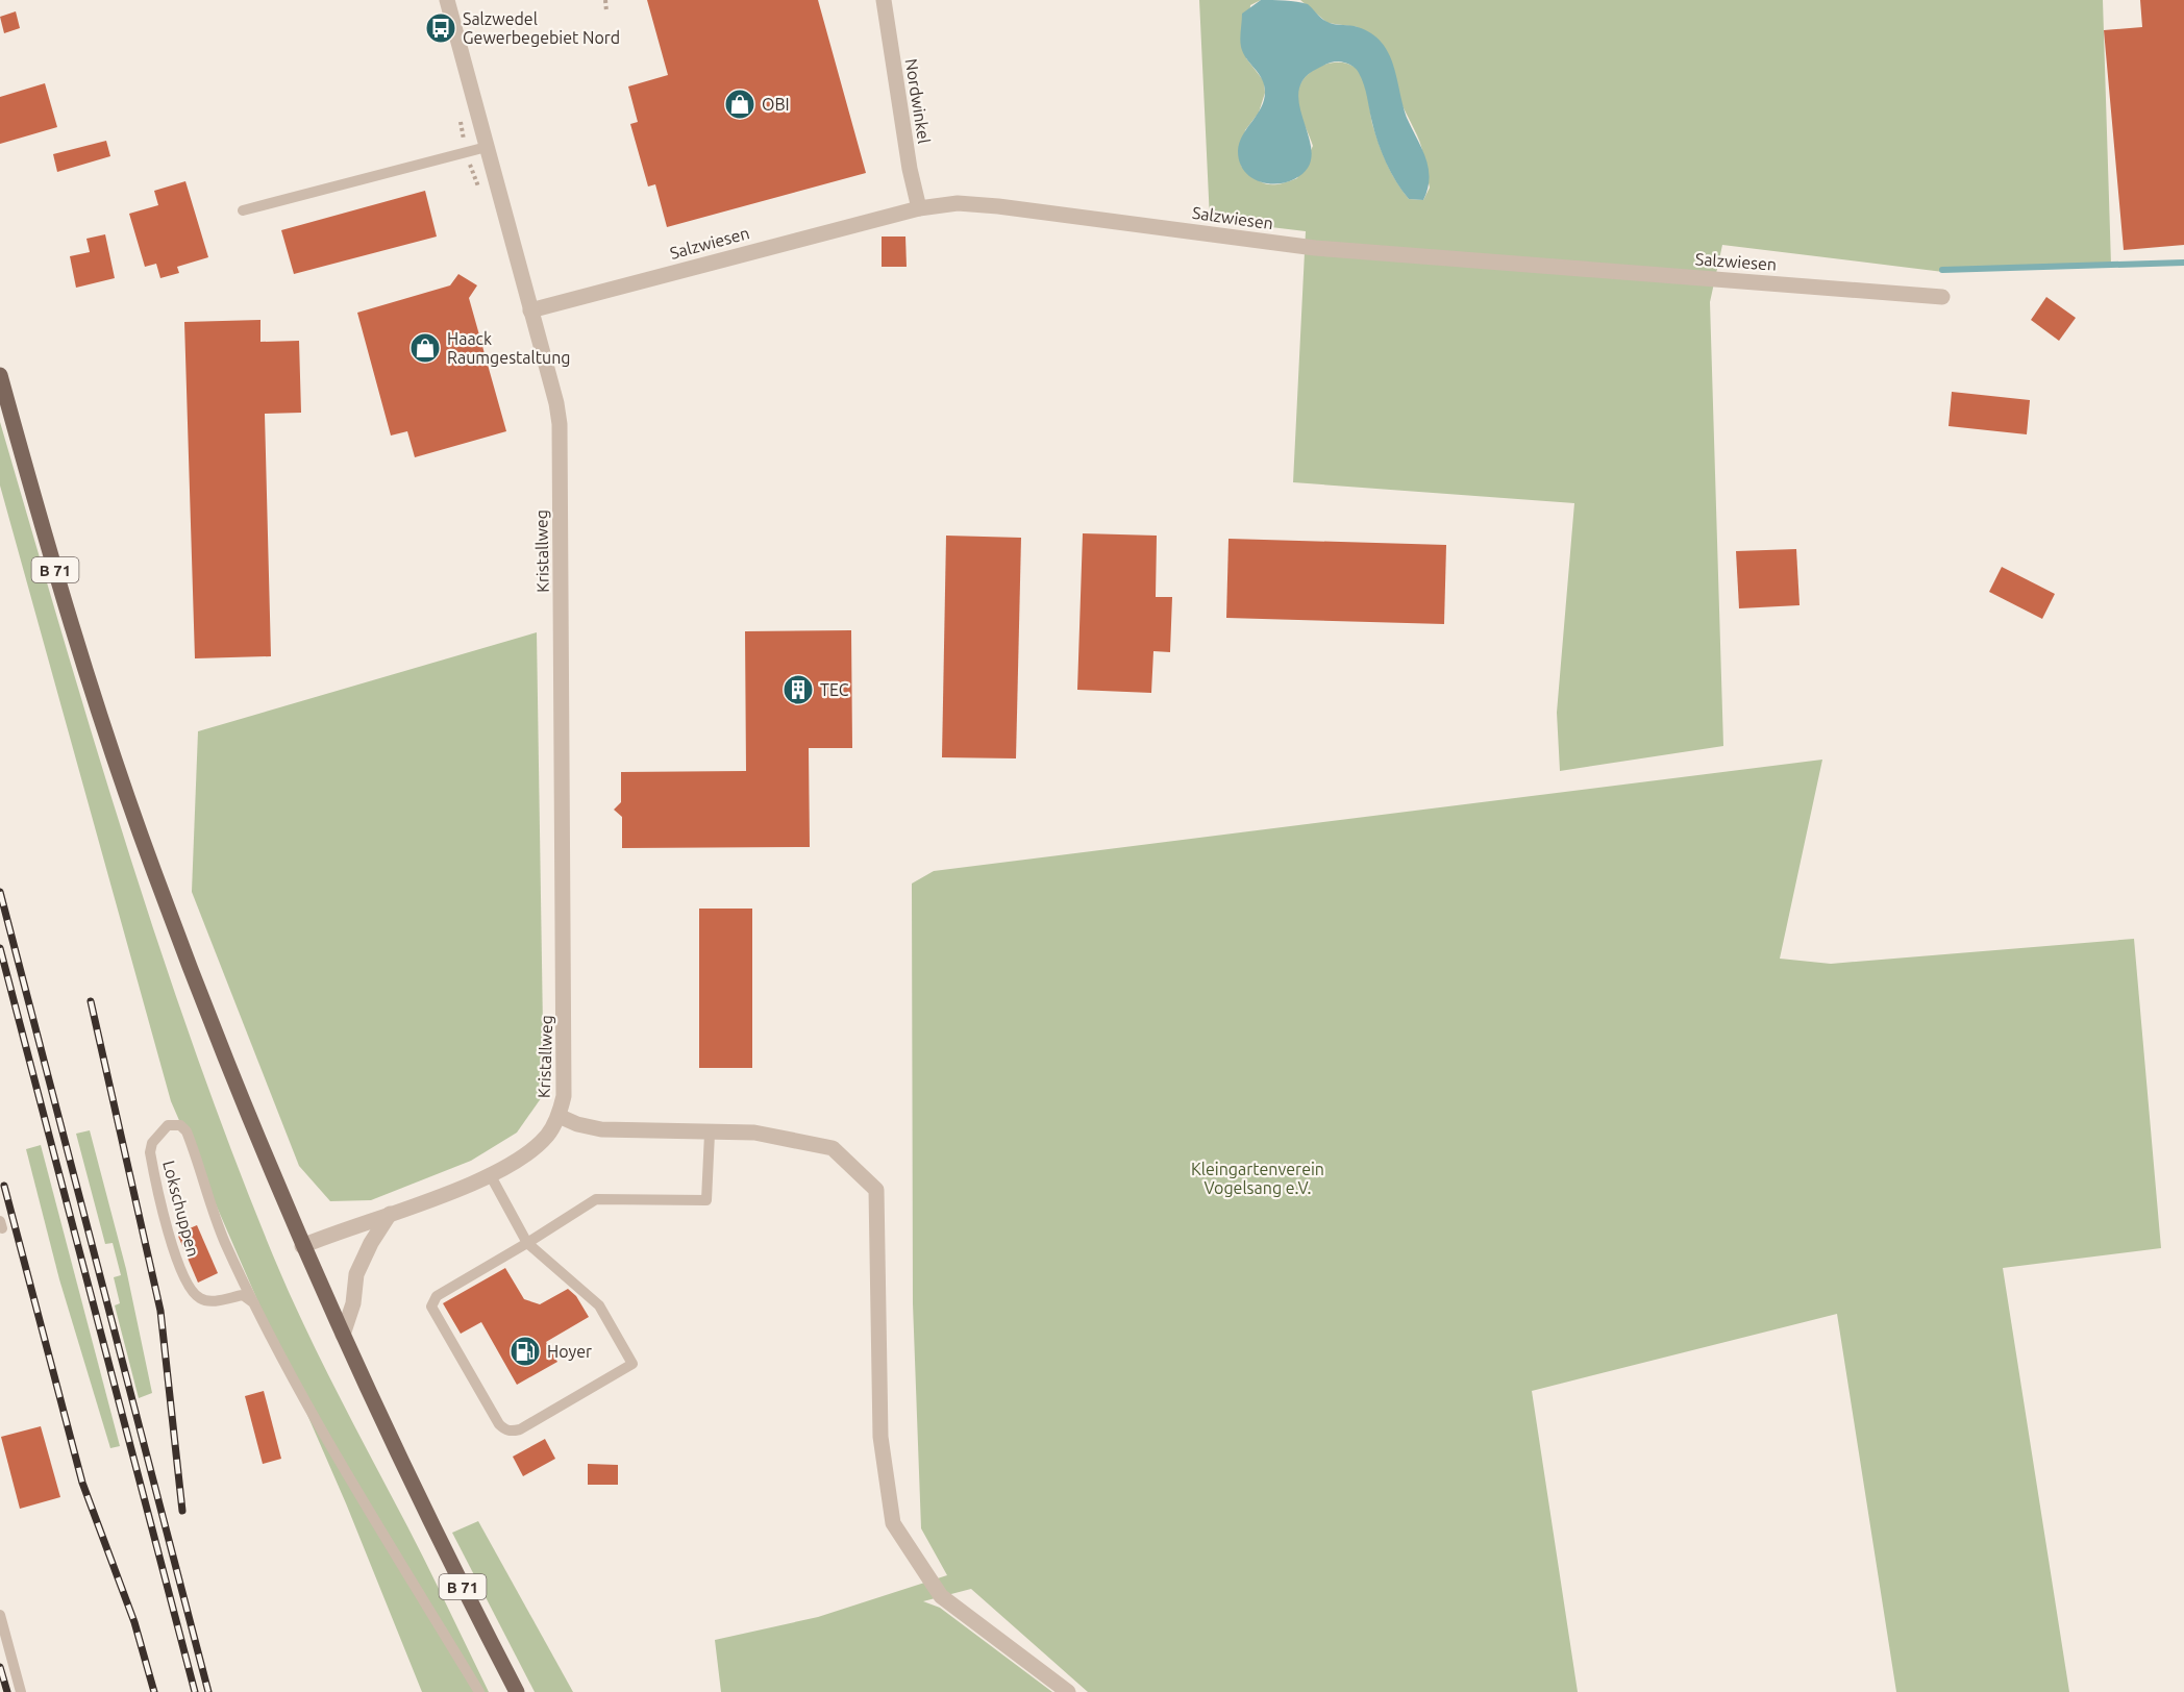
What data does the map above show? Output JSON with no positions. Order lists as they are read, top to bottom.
{
  "streets": {
    "main road": ["B 71"],
    "street": ["Nordwinkel", "Salzwiesen", "Kristallweg"],
    "lane": ["Lokschuppen"]
  },
  "crossings": [
    ["Nordwinkel", "Salzwiesen"],
    ["Salzwiesen", "Kristallweg"],
    ["Kristallweg", "B 71"]
  ],
  "parks": ["Kleingartenverein Vogelsang e.V."],
  "places": {
    "bus stop": ["Salzwedel Gewerbegebiet Nord"],
    "shop": ["OBI", "Haack Raumgestaltung"],
    "building": ["TEC"],
    "fuel station": ["Hoyer"]
  }
}
